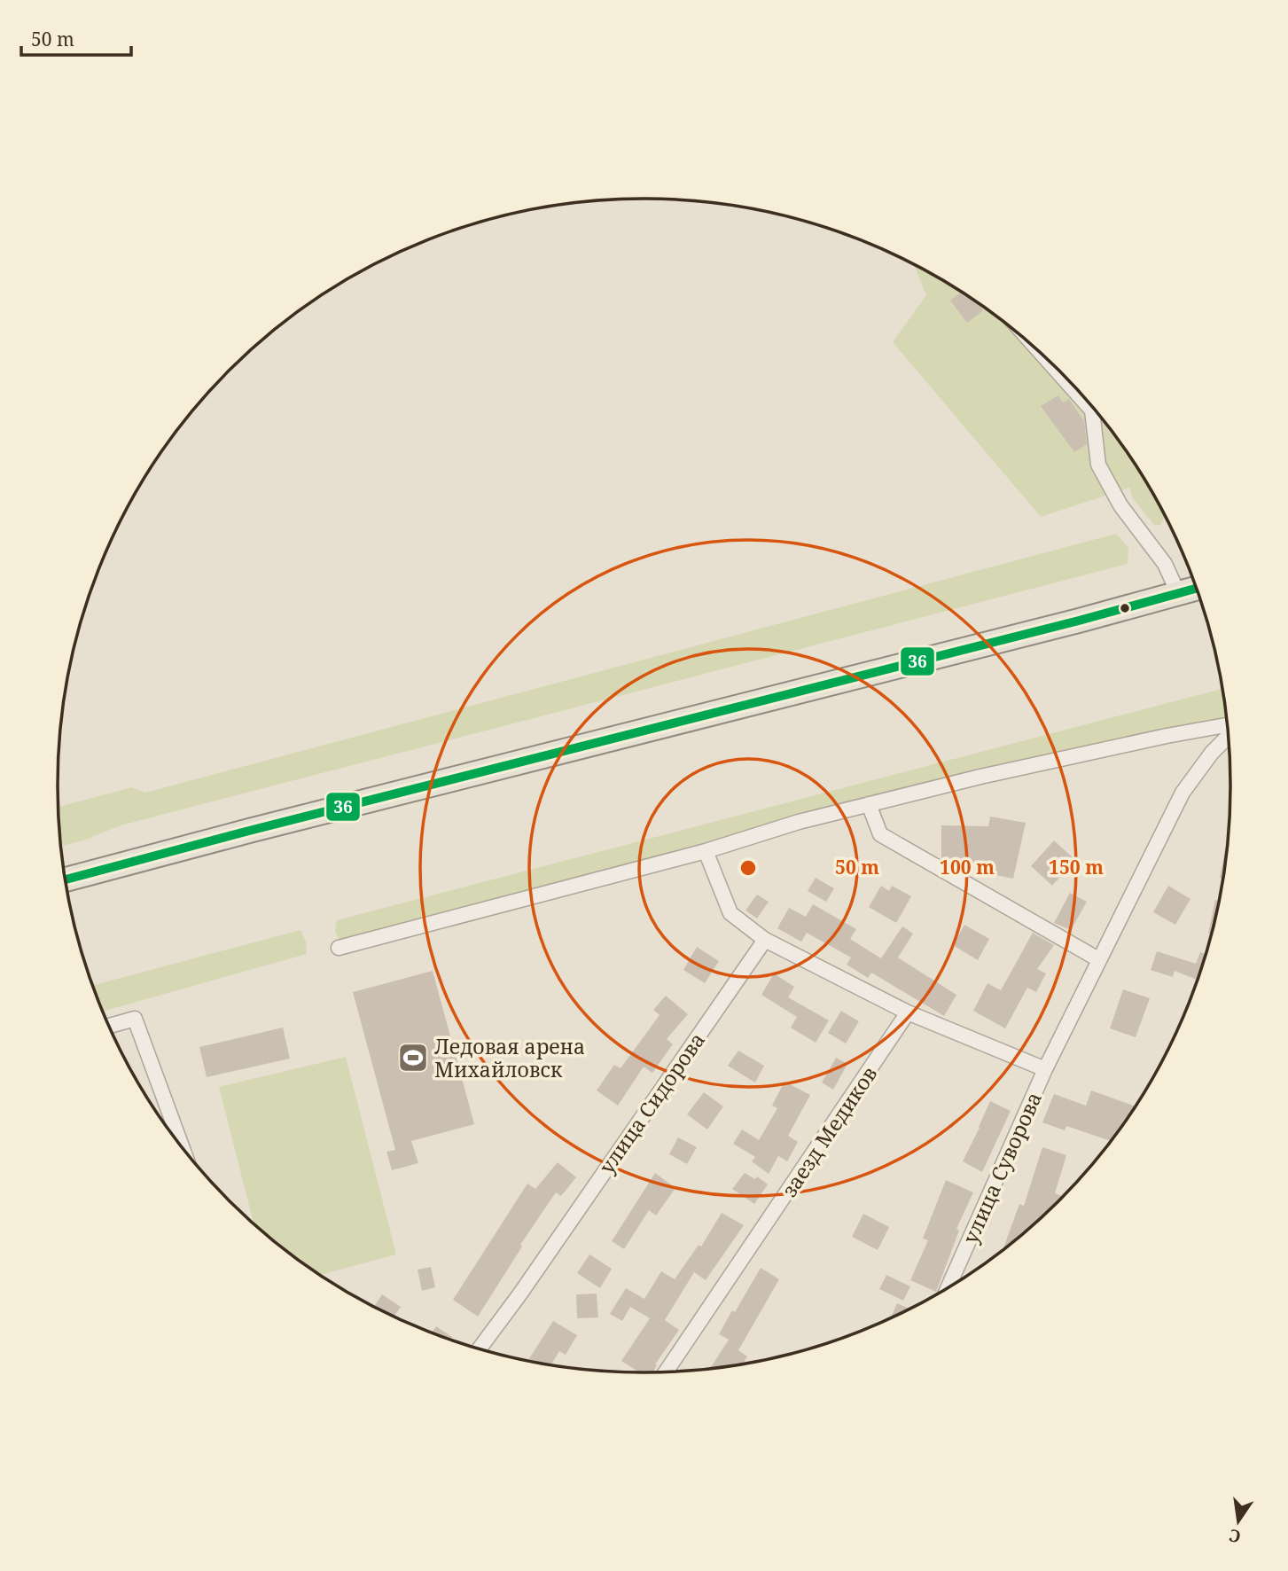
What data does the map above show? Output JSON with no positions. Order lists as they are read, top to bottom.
{
  "streets": {
    "street": ["улица Сидорова", "заезд Медиков", "улица Суворова"]
  },
  "places": {
    "sports": ["Ледовая арена Михайловск"]
  },
  "lines": ["transit line 36"],
  "scale_bar": "50 m",
  "north": "bottom",
  "rings": ["50 m", "100 m", "150 m"]
}
